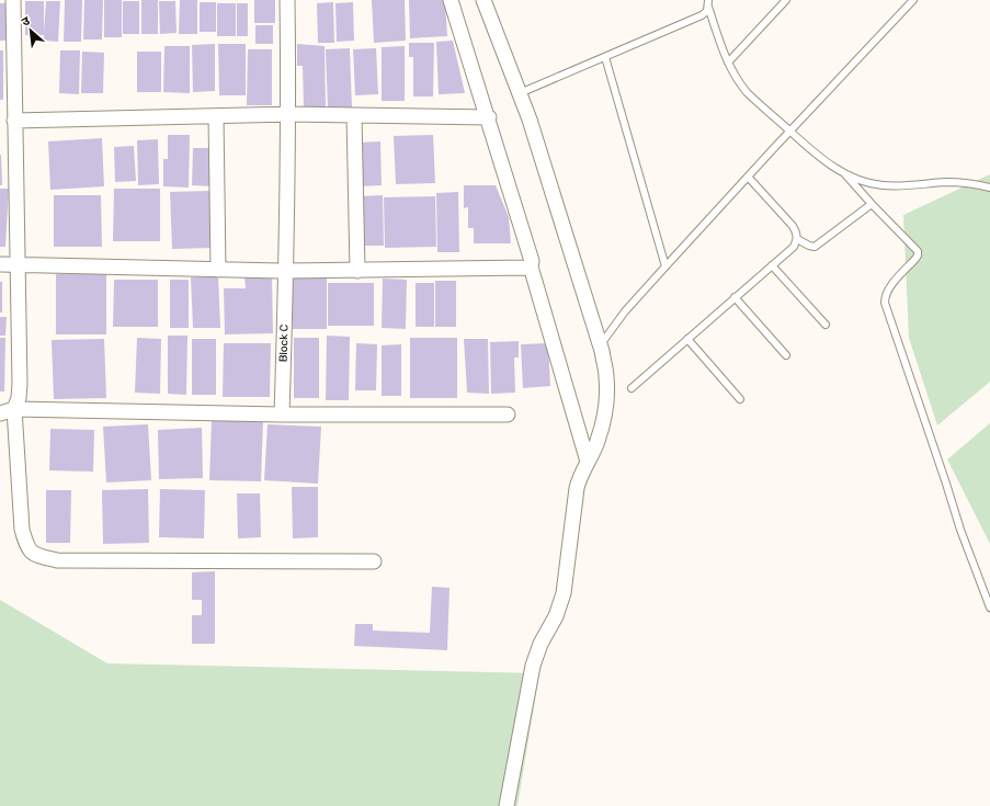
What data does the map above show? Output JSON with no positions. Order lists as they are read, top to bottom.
{
  "streets": {
    "street": ["Block C"]
  },
  "north": "top left"
}
